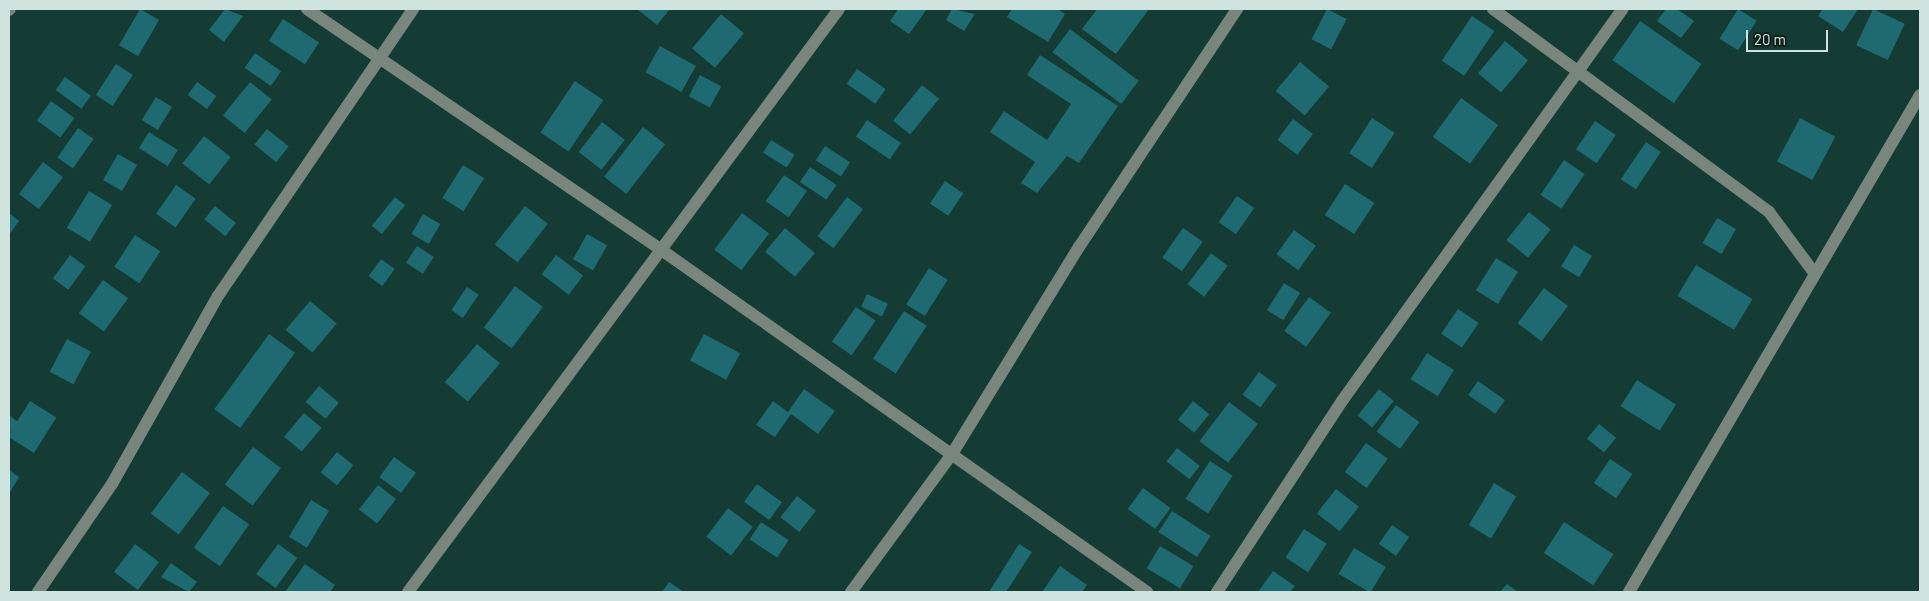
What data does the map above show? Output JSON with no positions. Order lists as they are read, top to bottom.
{
  "scale_bar": "20 m"
}
